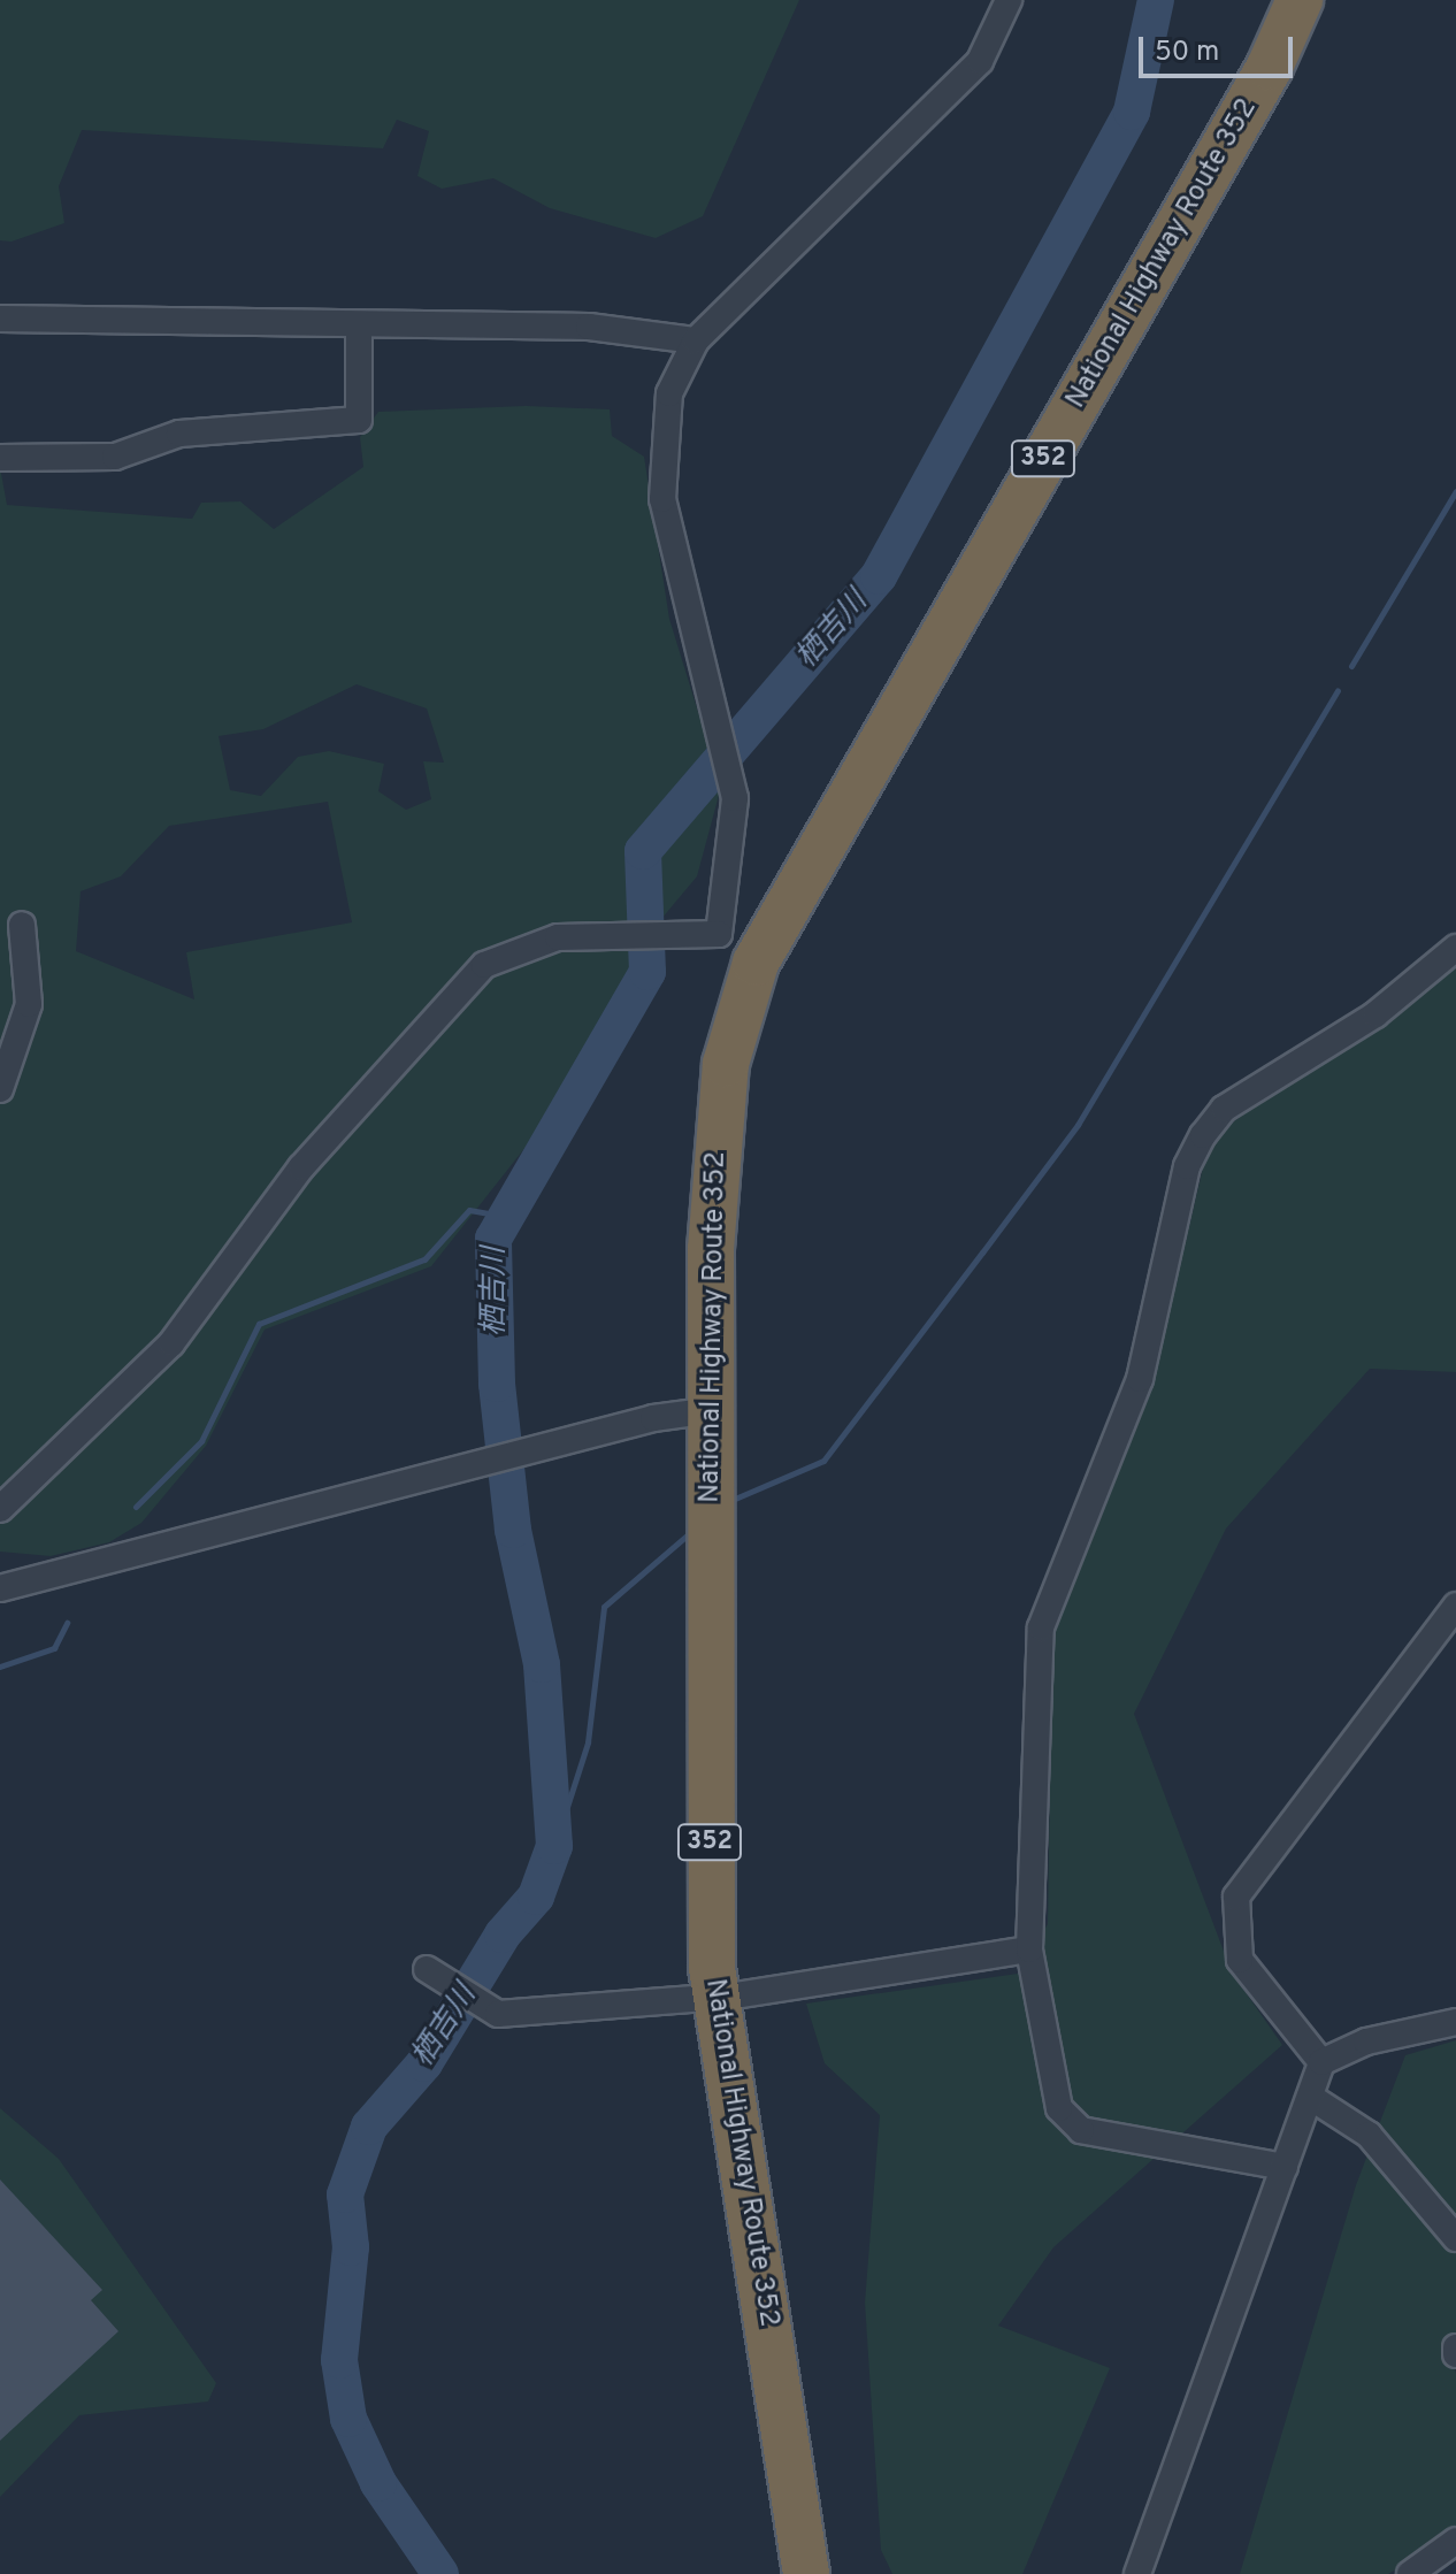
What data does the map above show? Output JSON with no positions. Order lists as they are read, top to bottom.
{
  "streets": {
    "highway": ["National Highway Route 352", "352"]
  },
  "water": ["栖吉川"],
  "scale_bar": "50 m"
}
